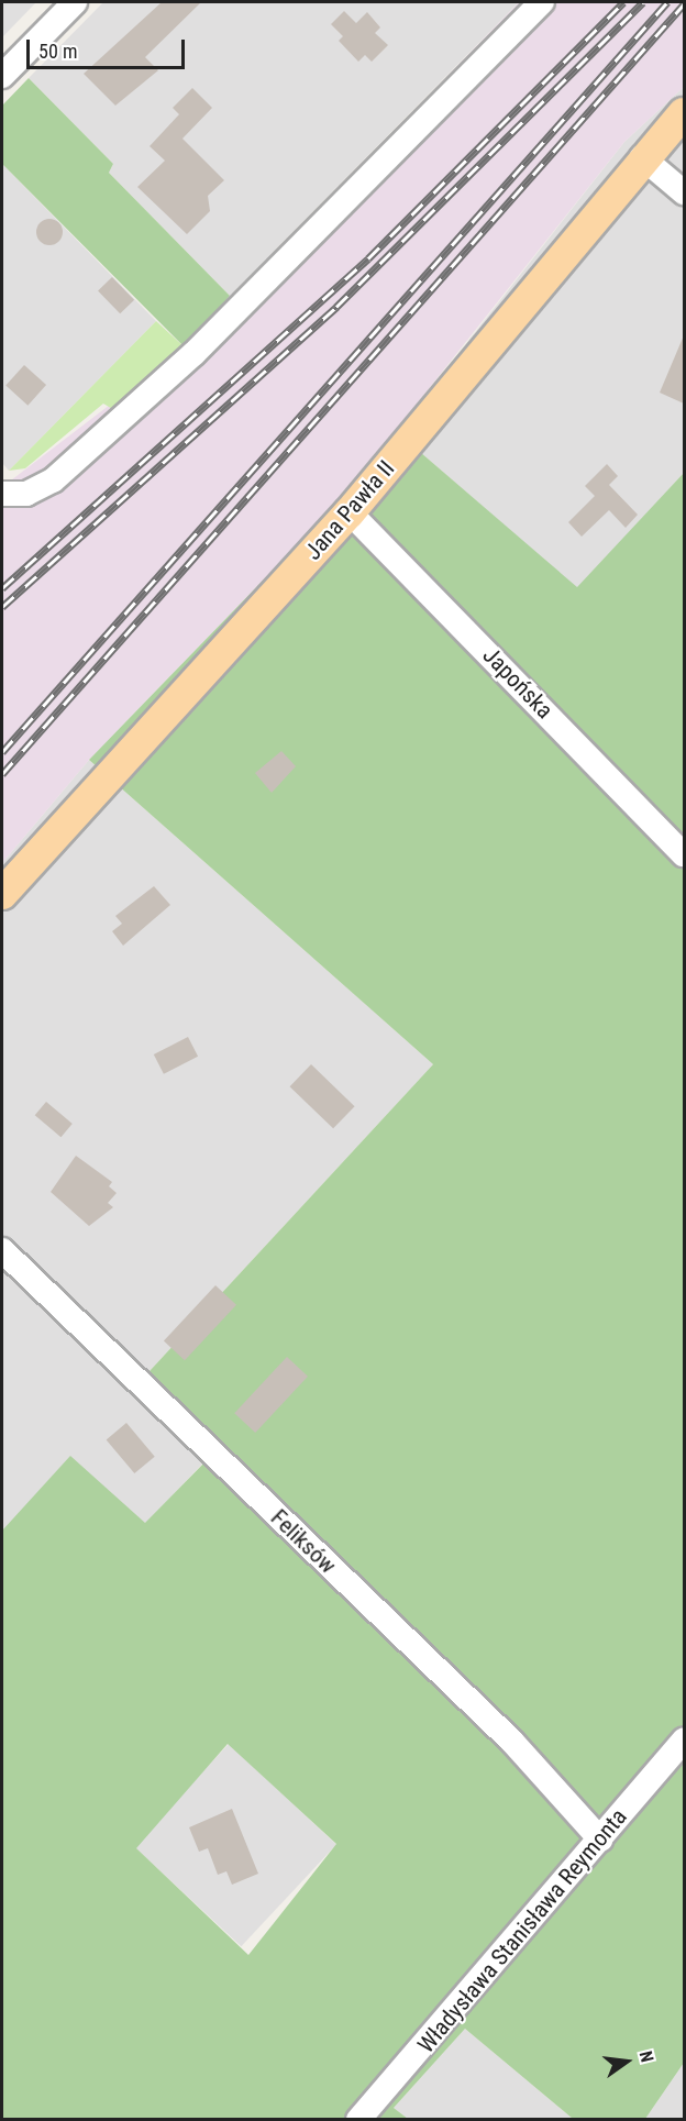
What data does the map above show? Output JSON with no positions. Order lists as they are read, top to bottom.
{
  "streets": {
    "main road": ["Jana Pawła II"],
    "street": ["Japońska", "Feliksów", "Władysława Stanisława Reymonta"]
  },
  "crossings": [
    ["Jana Pawła II", "Japońska"],
    ["Feliksów", "Władysława Stanisława Reymonta"]
  ],
  "scale_bar": "50 m",
  "north": "right"
}
